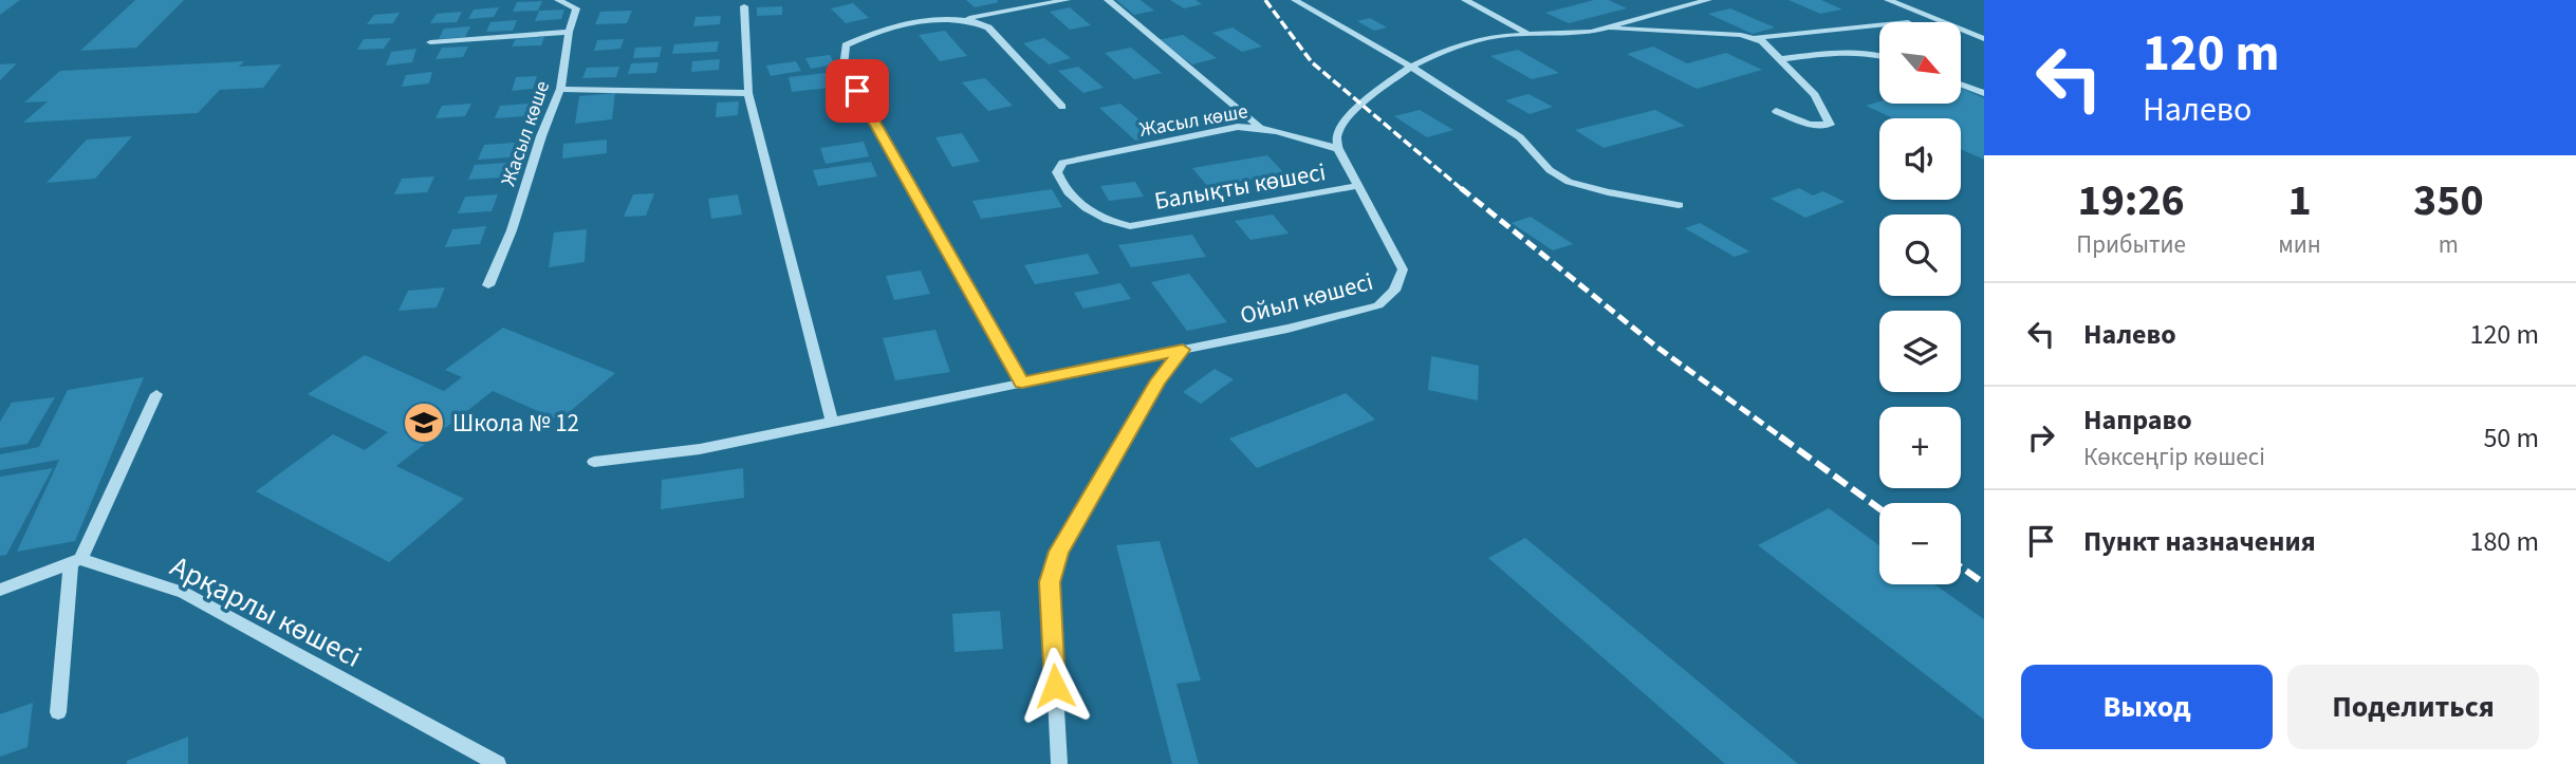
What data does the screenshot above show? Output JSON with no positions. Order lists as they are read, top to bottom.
{
  "streets": {
    "street": [
      "Жасыл көше",
      "Балықты көшесі",
      "Ойыл көшесі",
      "Арқарлы көшесі"
    ]
  },
  "crossings": [
    ["Жасыл көше", "Балықты көшесі"],
    ["Жасыл көше", "Ойыл көшесі"],
    ["Балықты көшесі", "Ойыл көшесі"]
  ],
  "places": {
    "school or university": ["Школа № 12"]
  },
  "north": "bottom right",
  "page": {
    "turn": ["120 m", "Налево"],
    "map_buttons": ["+", "−"],
    "eta": [
      "19:26",
      "Прибытие",
      "1",
      "мин",
      "350",
      "m"
    ],
    "list": [
      {
        "name": "Налево",
        "value": "120 m"
      },
      {
        "name": "Направо",
        "note": "Көксеңгір көшесі",
        "value": "50 m"
      },
      {
        "name": "Пункт назначения",
        "value": "180 m"
      }
    ],
    "buttons": ["Выход", "Поделиться"]
  }
}
